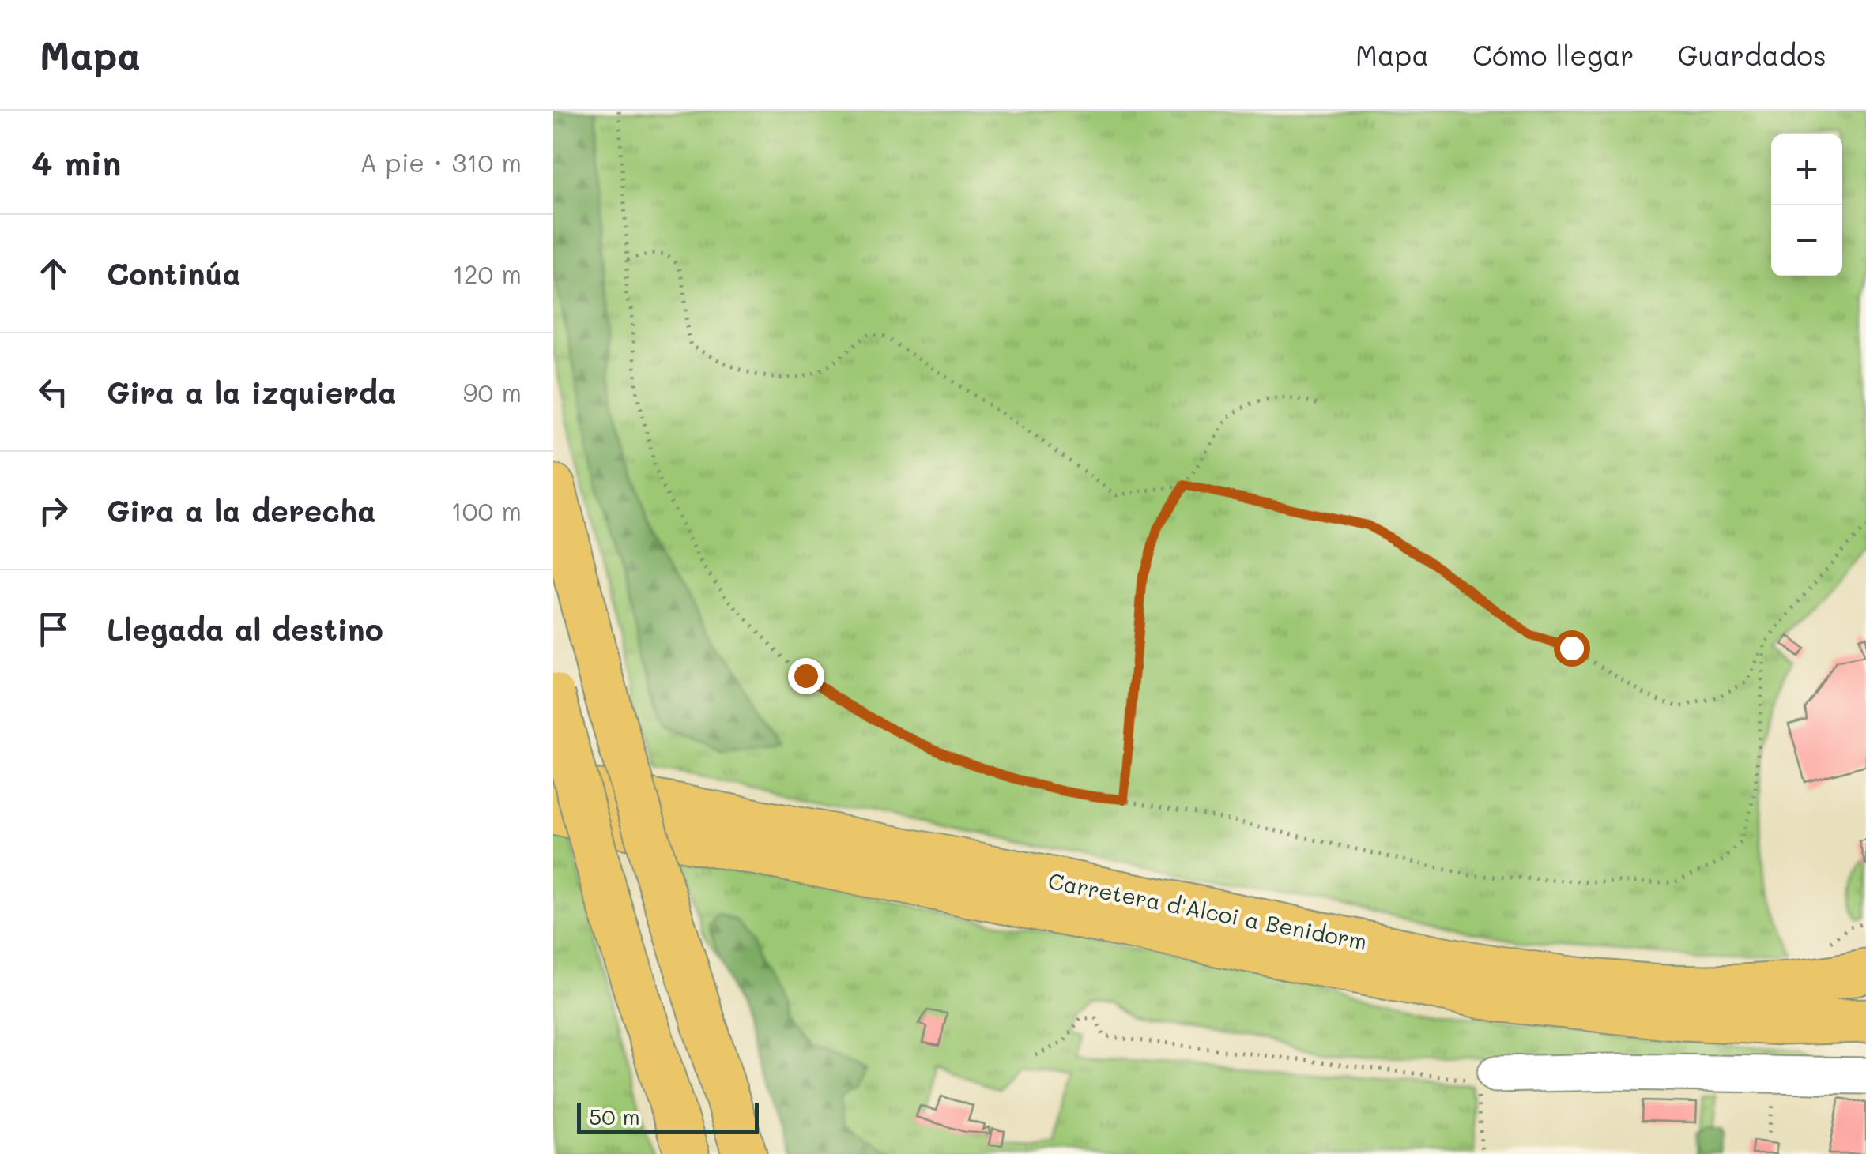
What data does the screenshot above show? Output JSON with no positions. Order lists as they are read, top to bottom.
{
  "streets": {
    "main road": ["Carretera d'Alcoi a Benidorm"]
  },
  "scale_bar": "50 m",
  "page": {
    "header": "Mapa",
    "nav": ["Mapa", "Cómo llegar", "Guardados"],
    "heading": ["4 min", "A pie · 310 m"],
    "map_buttons": ["+", "−"],
    "list": [
      ["Continúa", "120 m"],
      ["Gira a la izquierda", "90 m"],
      ["Gira a la derecha", "100 m"],
      "Llegada al destino"
    ],
    "scale": "50 m"
  }
}
